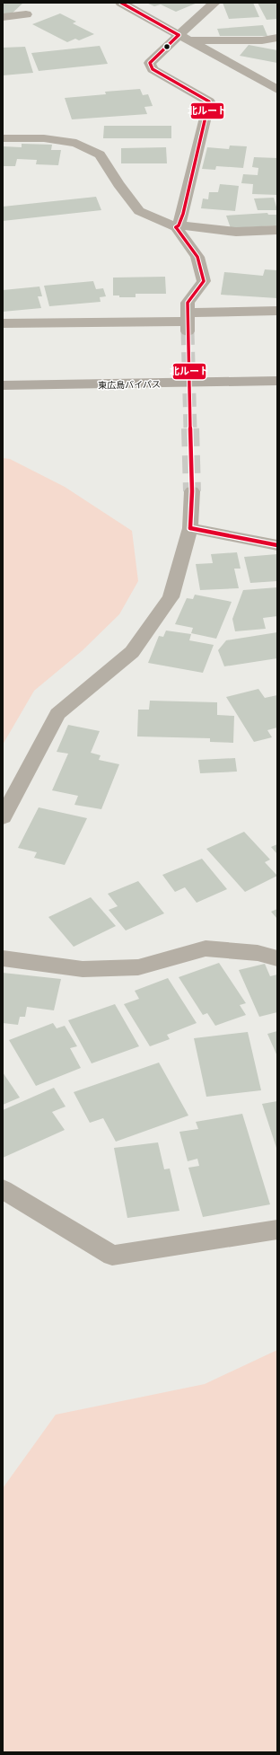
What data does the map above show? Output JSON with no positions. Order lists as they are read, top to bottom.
{
  "streets": {
    "highway": ["東広島バイパス"]
  },
  "lines": ["transit line 北ルート"]
}
